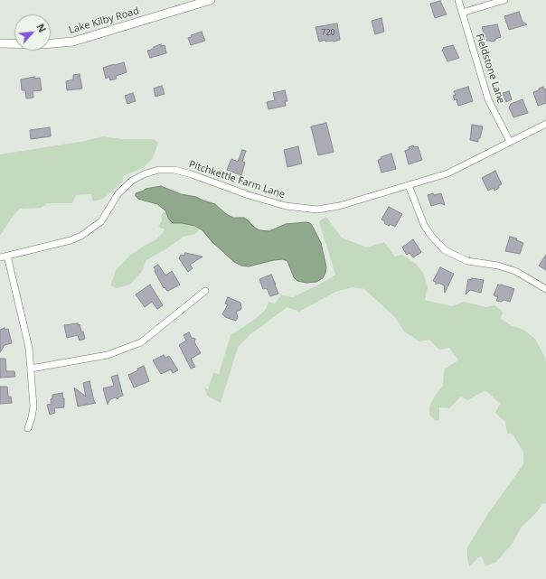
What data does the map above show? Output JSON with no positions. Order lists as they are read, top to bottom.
{
  "streets": {
    "street": ["Lake Kilby Road", "Fieldstone Lane", "Pitchkettle Farm Lane"]
  },
  "crossings": [
    ["Fieldstone Lane", "Pitchkettle Farm Lane"]
  ],
  "house_numbers": ["720"],
  "north": "top right"
}
